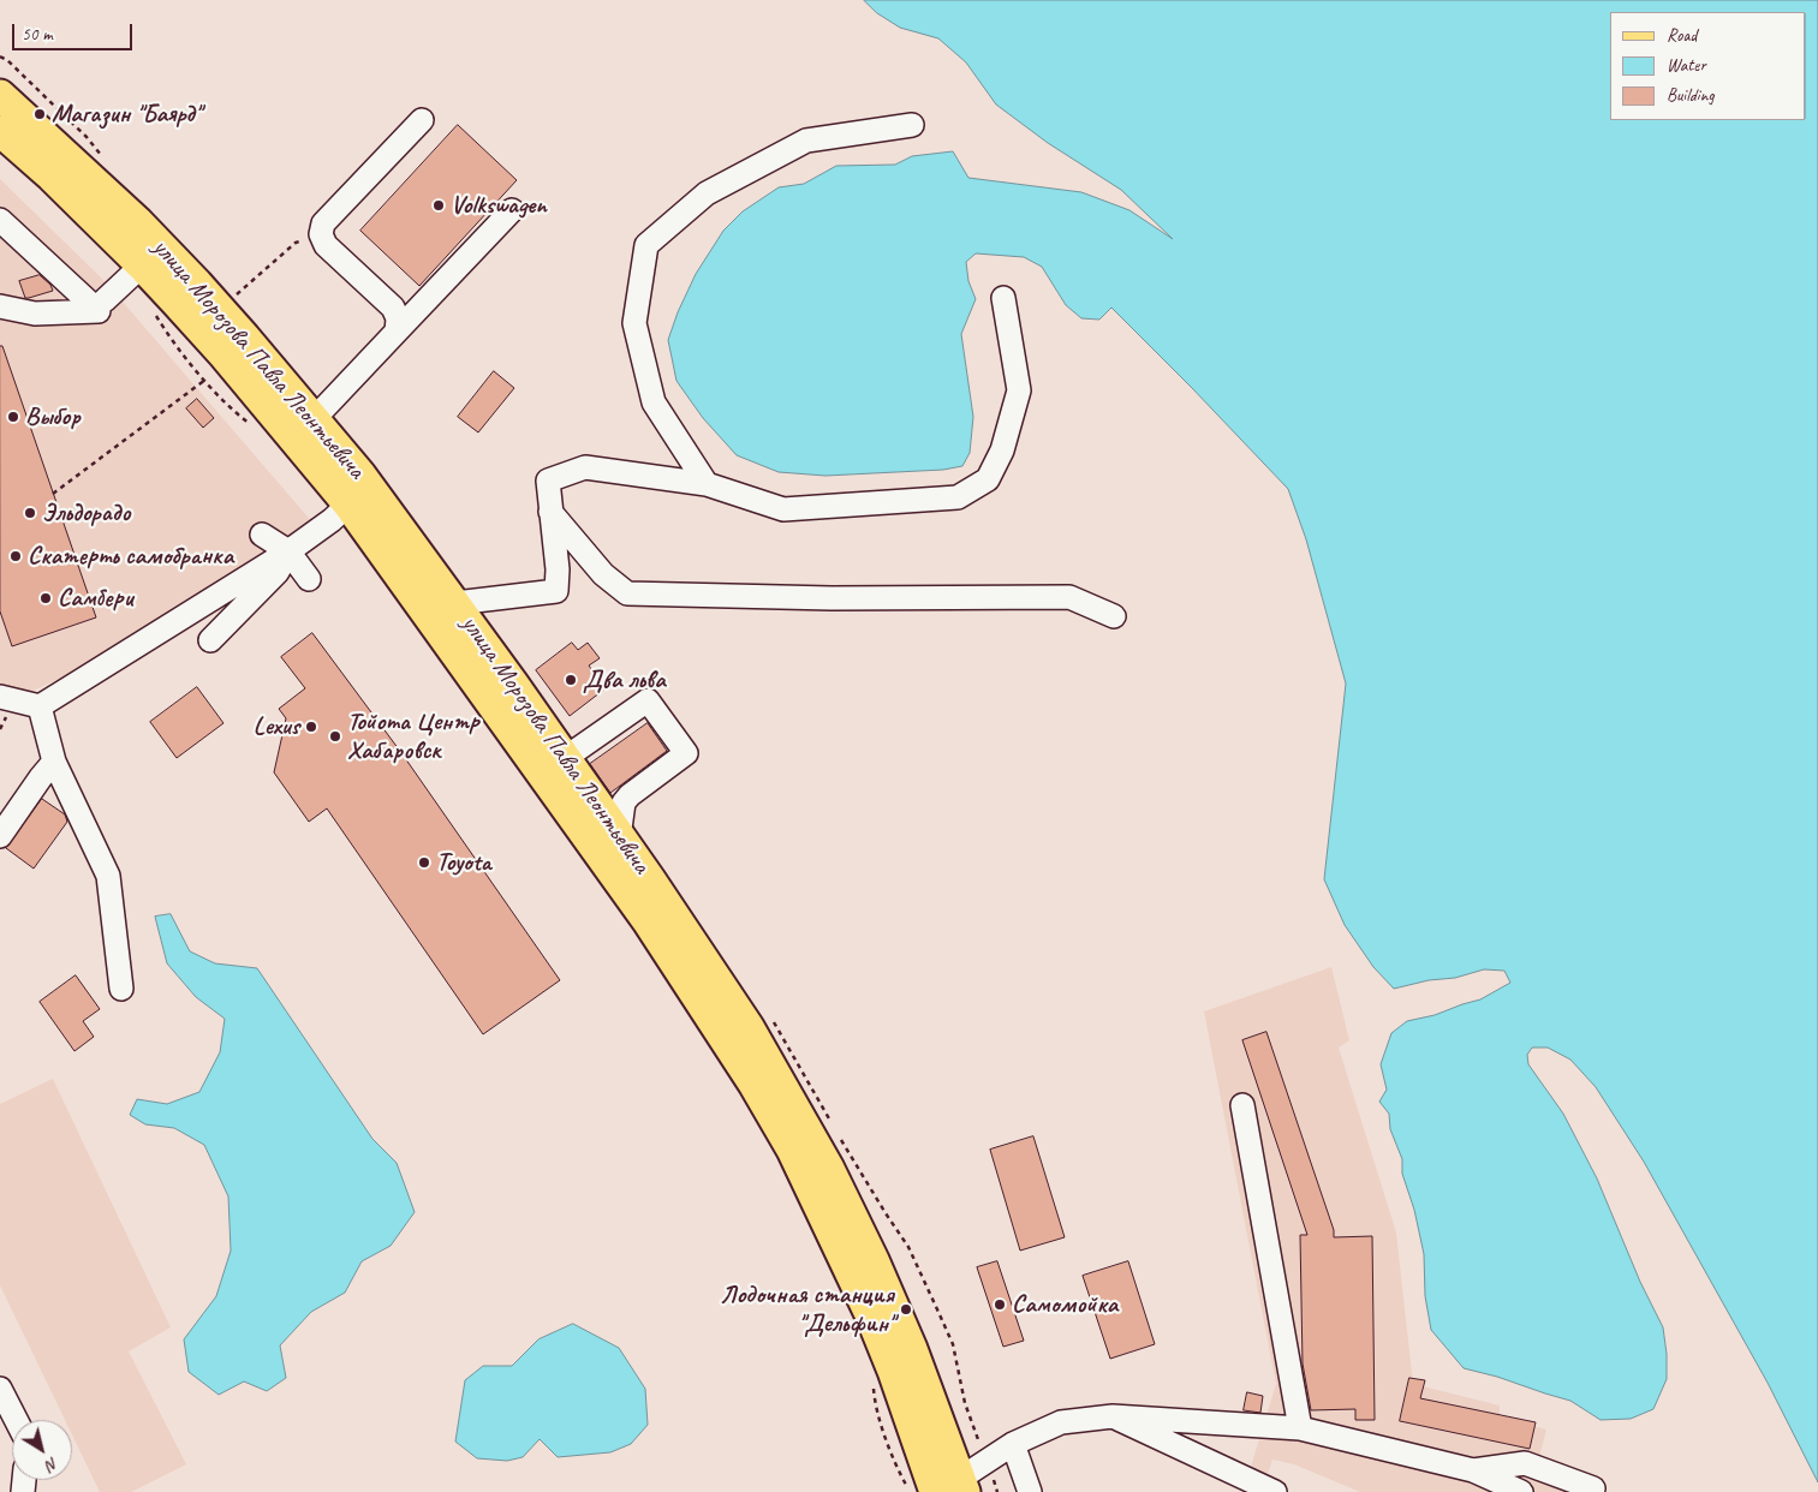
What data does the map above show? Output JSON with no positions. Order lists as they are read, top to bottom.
{
  "streets": {
    "main road": ["улица Морозова Павла Леонтьевича"]
  },
  "places": [
    "Магазин \"Баярд\"",
    "Volkswagen",
    "Выбор",
    "Эльдорадо",
    "Скатерть самобранка",
    "Самбери",
    "Два льва",
    "Lexus",
    "Тойота Центр Хабаровск",
    "Toyota",
    "Самомойка",
    "Лодочная станция \"Дельфин\""
  ],
  "legend": ["Road", "Water", "Building"],
  "scale_bar": "50 m",
  "north": "bottom right"
}
